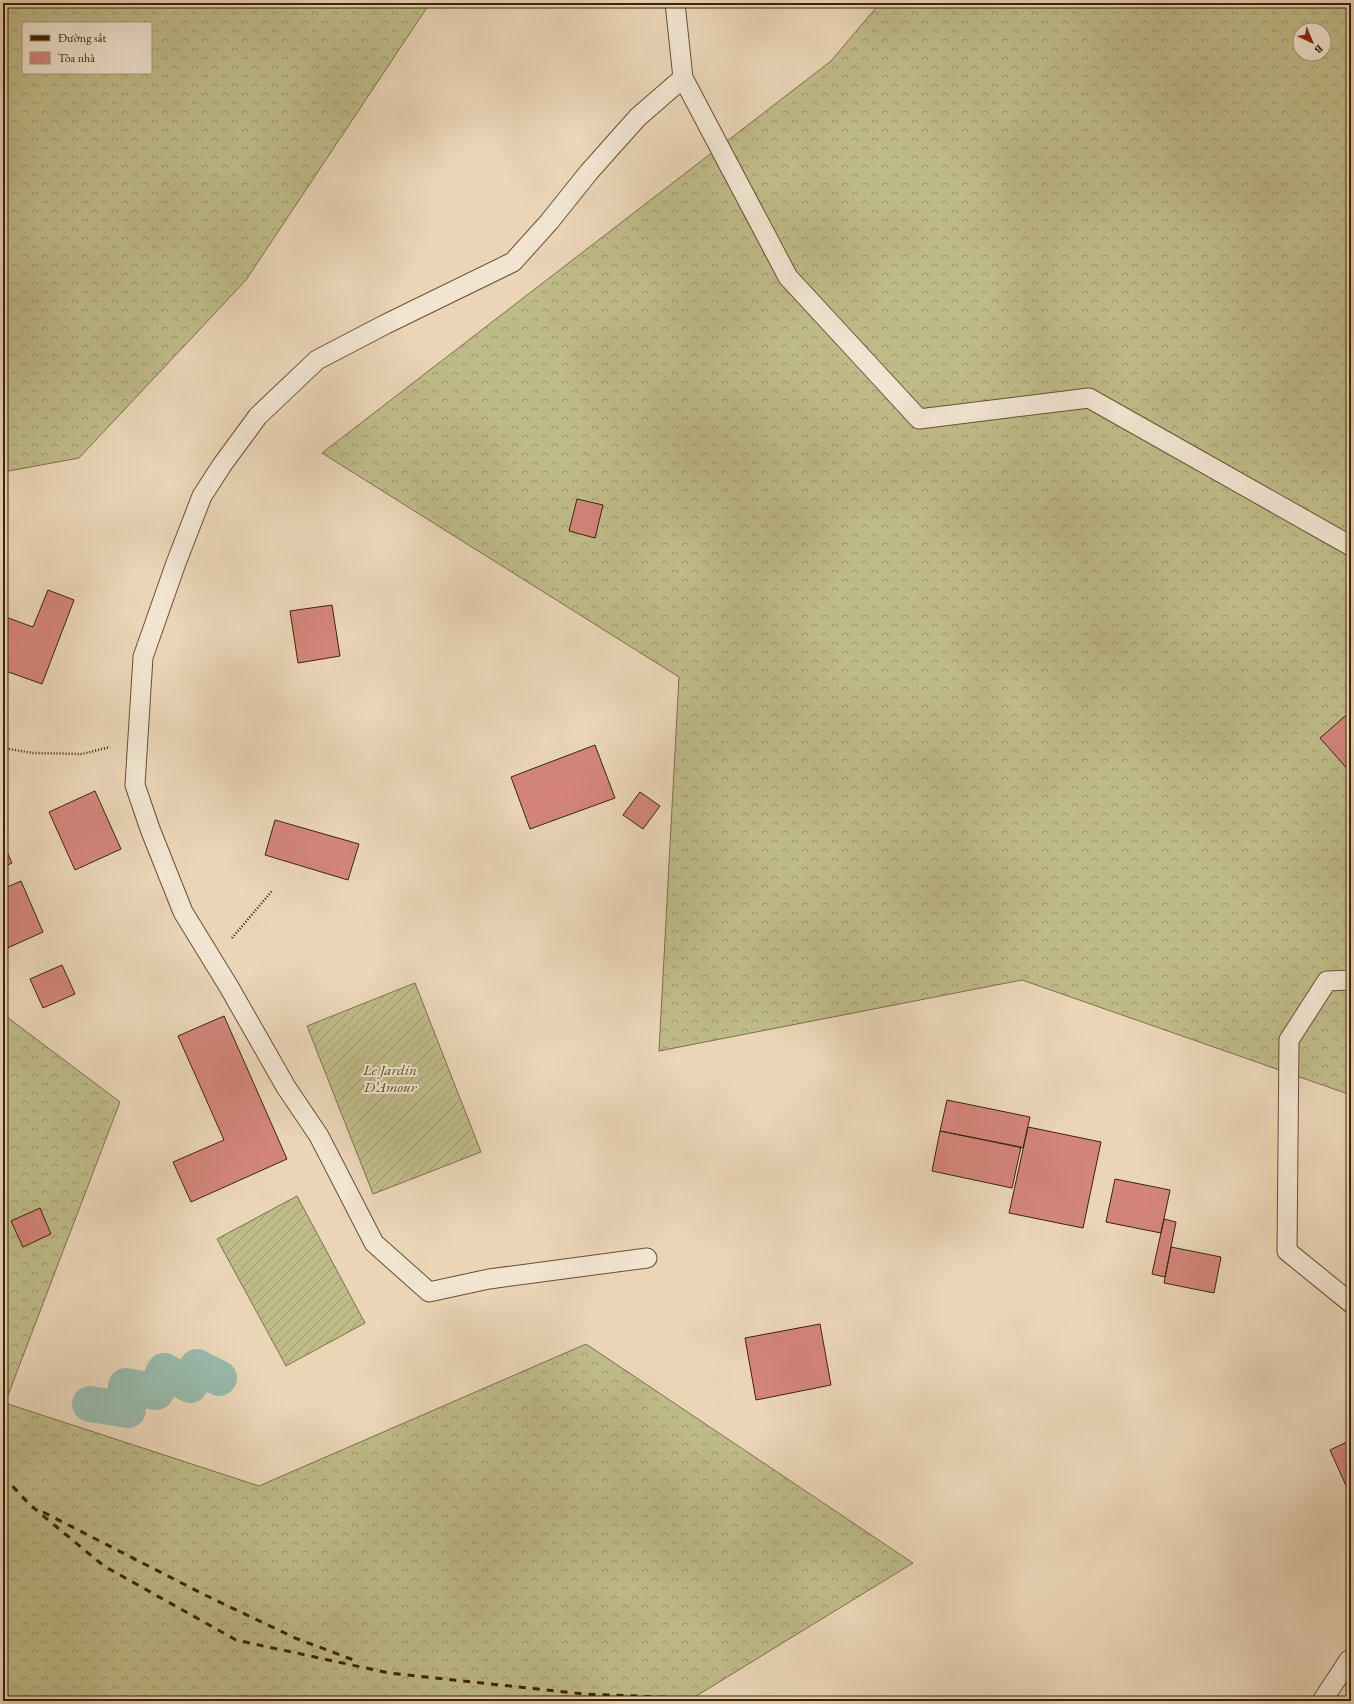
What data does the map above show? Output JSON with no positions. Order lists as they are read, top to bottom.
{
  "parks": ["Le Jardin D’Amour"],
  "legend": ["Đường sắt", "Tòa nhà"],
  "north": "bottom right"
}
